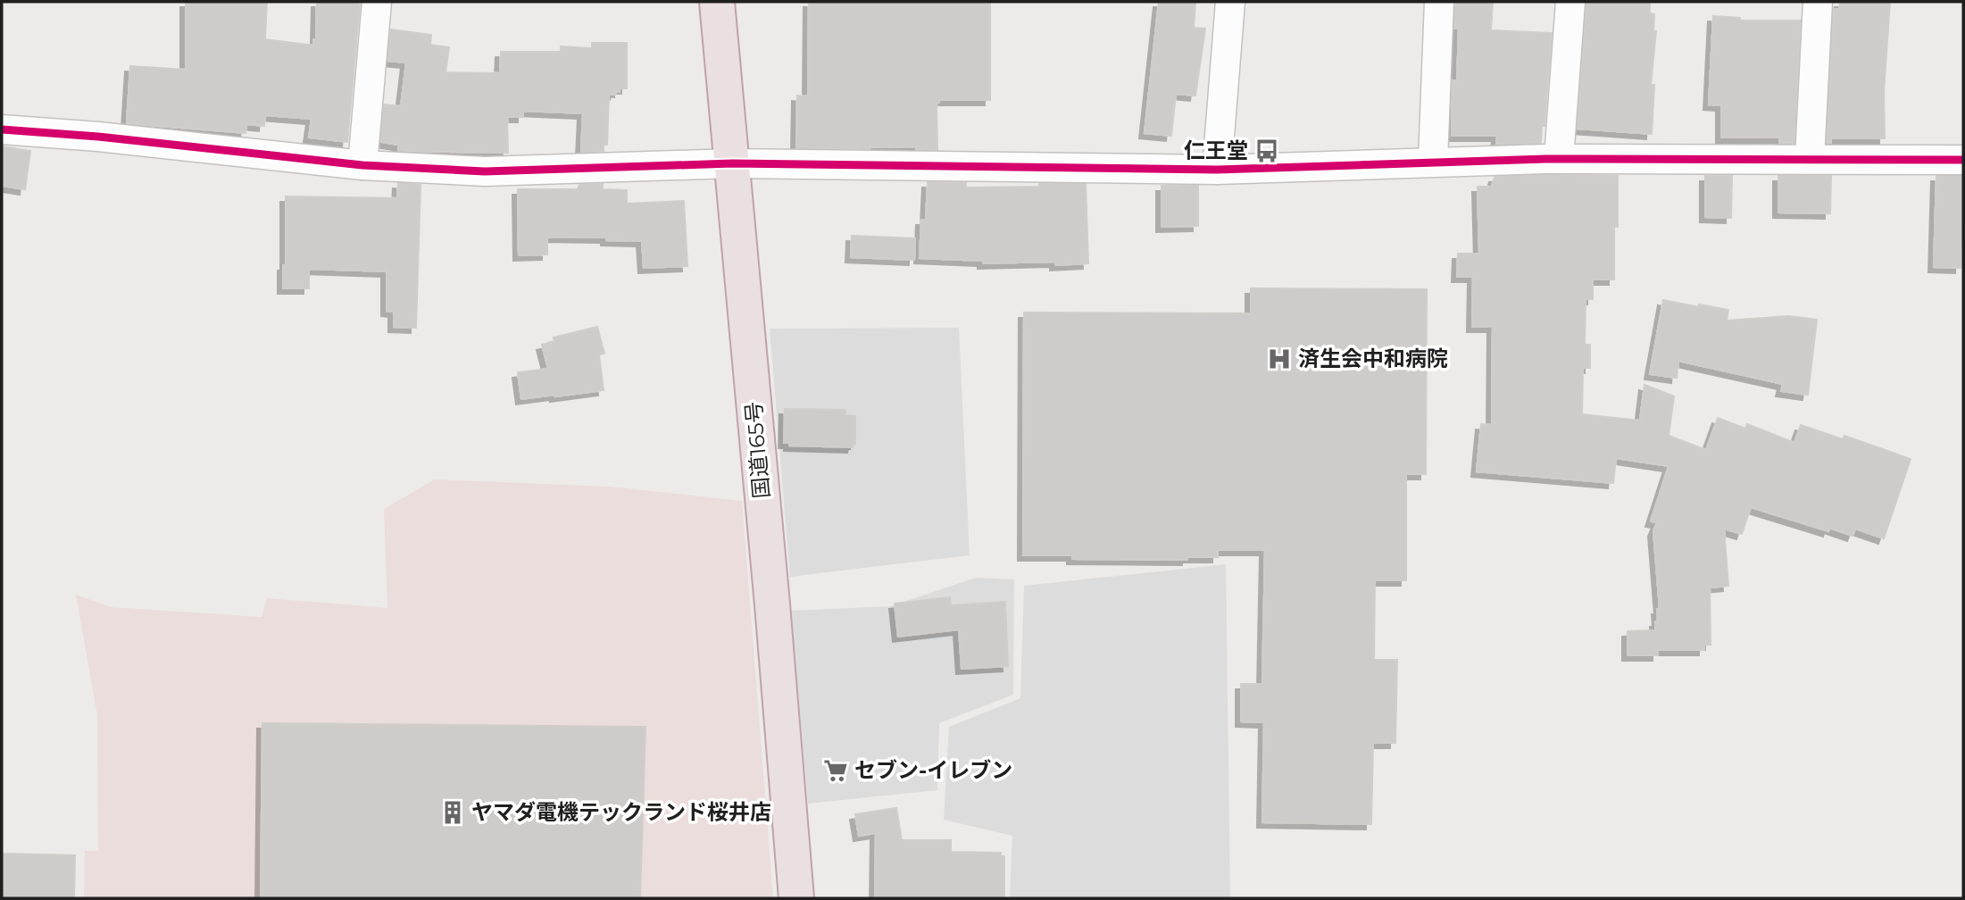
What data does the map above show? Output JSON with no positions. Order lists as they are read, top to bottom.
{
  "streets": {
    "highway": ["国道165号"]
  },
  "places": {
    "bus stop": ["仁王堂"],
    "hospital": ["済生会中和病院"],
    "supermarket": ["セブン-イレブン"],
    "building": ["ヤマダ電機テックランド桜井店"]
  }
}
